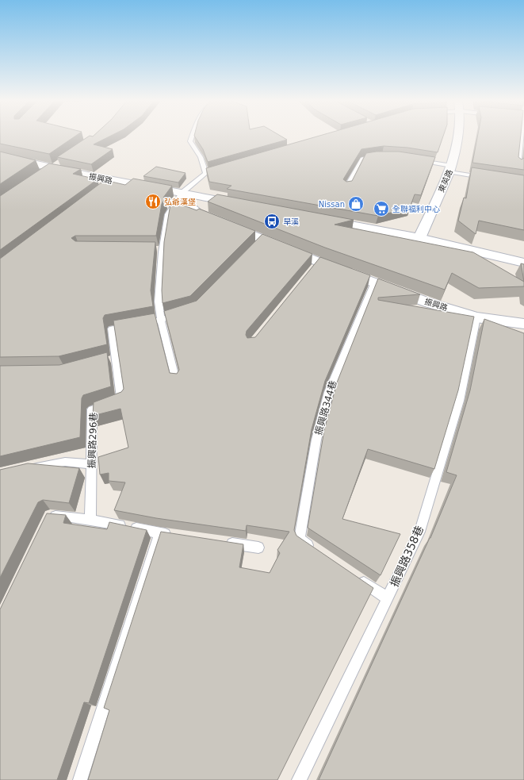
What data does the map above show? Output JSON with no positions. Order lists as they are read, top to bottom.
{
  "streets": {
    "main road": ["振興路"],
    "street": ["東英路"],
    "lane": ["振興路344巷", "振興路296巷", "振興路358巷"]
  },
  "crossings": [
    ["振興路", "振興路344巷"],
    ["振興路", "振興路358巷"]
  ],
  "places": {
    "restaurant": ["弘爺漢堡"],
    "shop": ["Nissan"],
    "supermarket": ["全聯福利中心"],
    "bus stop": ["旱溪"]
  }
}
